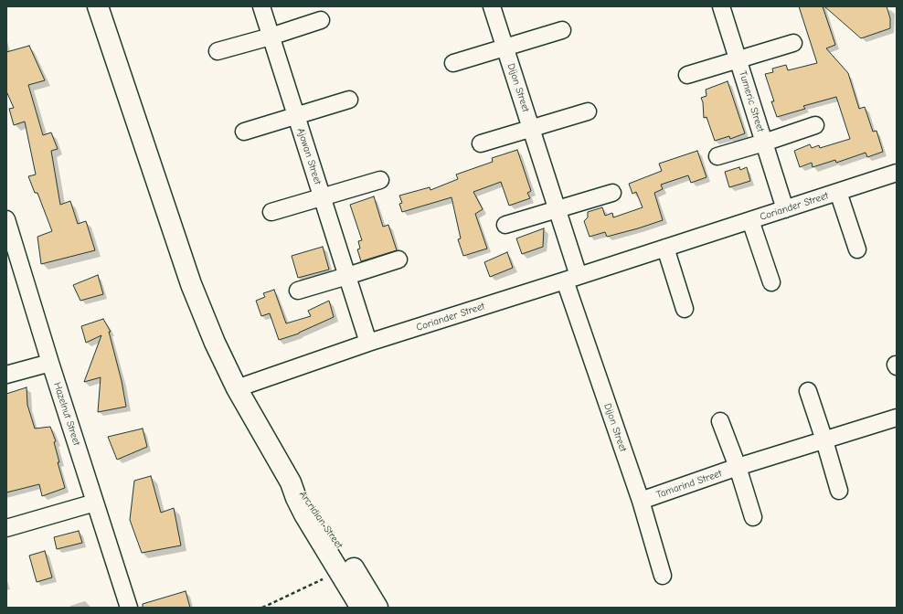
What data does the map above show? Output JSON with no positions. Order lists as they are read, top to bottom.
{
  "streets": {
    "street": [
      "Dijon Street",
      "Tumeric Street",
      "Ajowan Street",
      "Coriander Street",
      "Hazelnut Street",
      "Tamarind Street",
      "Arcridian Street"
    ]
  },
  "crossings": [
    ["Dijon Street", "Coriander Street"],
    ["Dijon Street", "Tamarind Street"],
    ["Tumeric Street", "Coriander Street"],
    ["Ajowan Street", "Coriander Street"]
  ]
}
